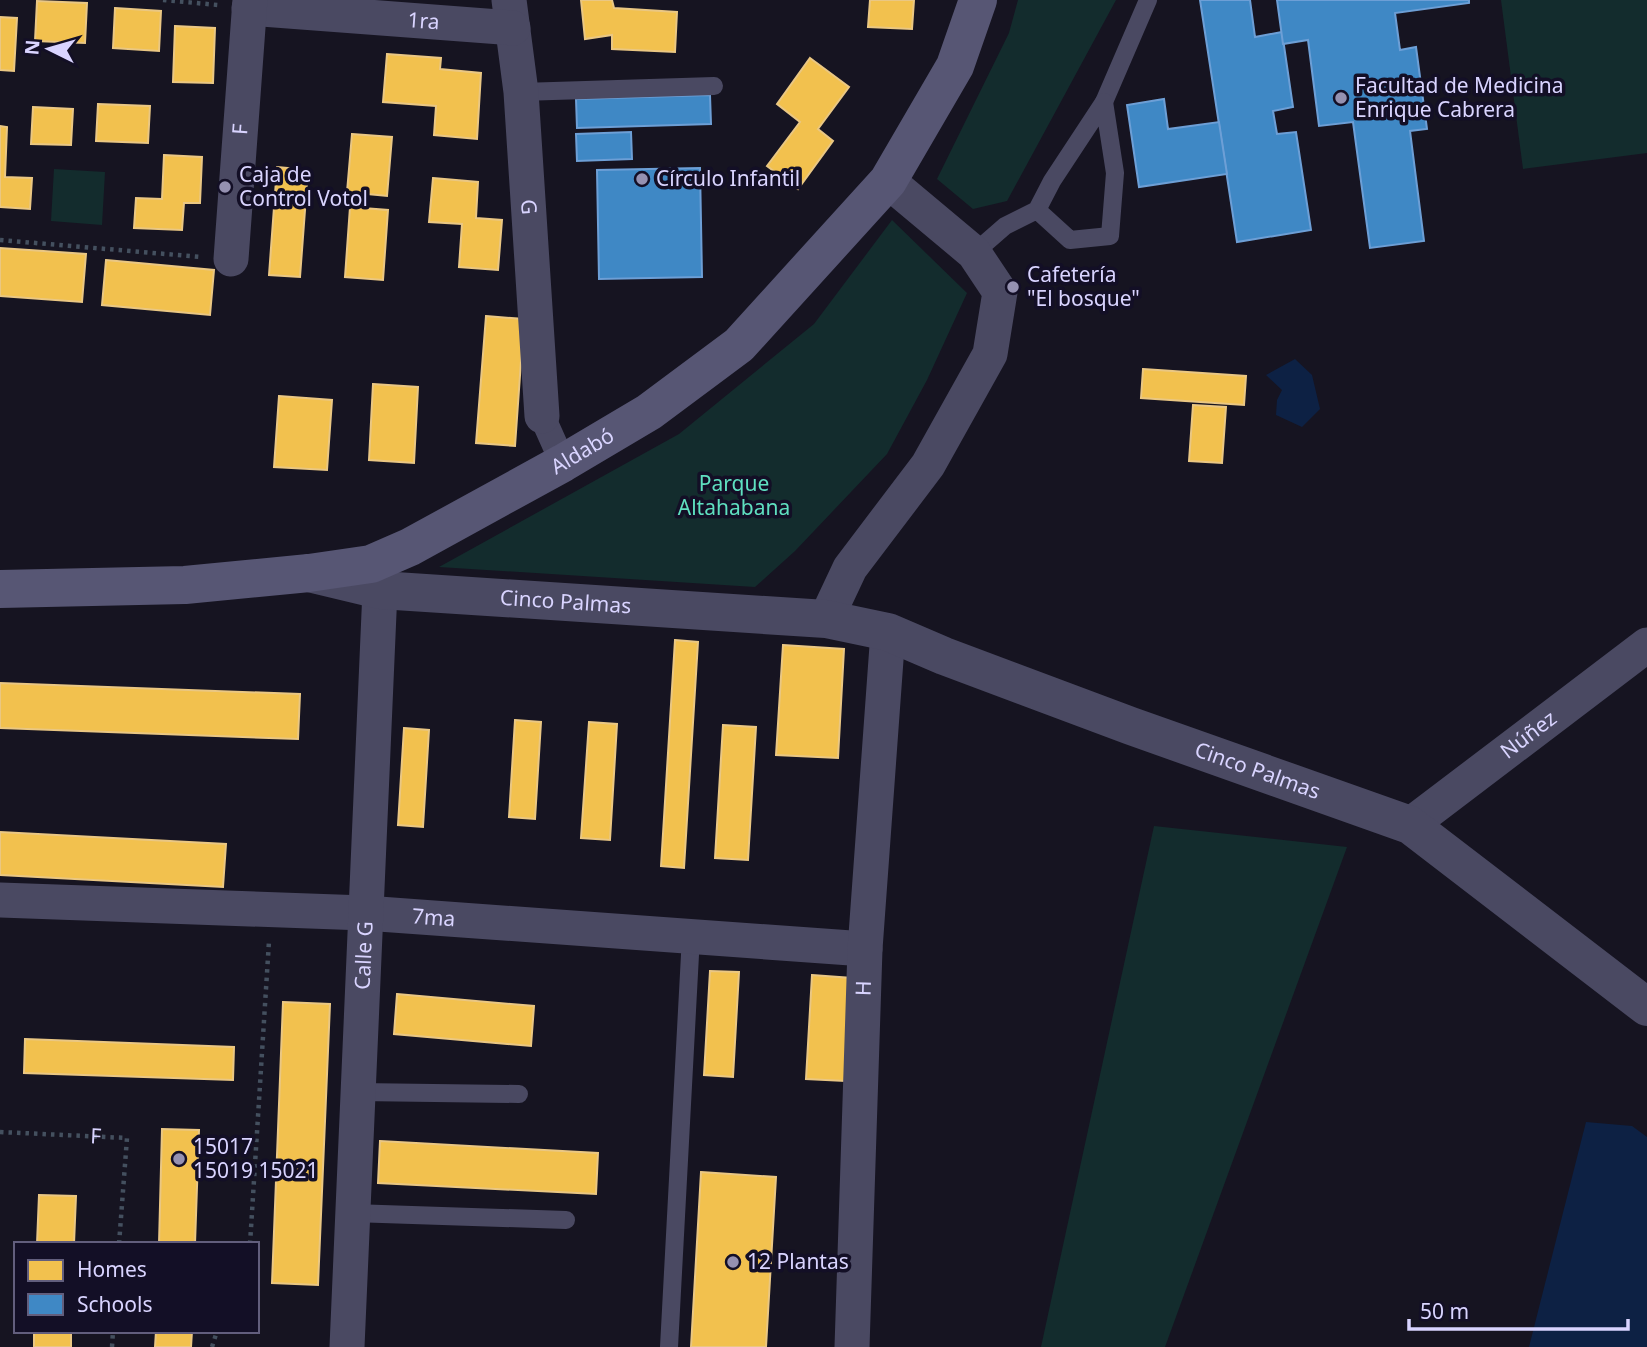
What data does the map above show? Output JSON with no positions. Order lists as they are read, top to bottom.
{
  "streets": {
    "main road": ["Aldabó"],
    "street": [
      "1ra",
      "F",
      "G",
      "Cinco Palmas",
      "Núñez",
      "7ma",
      "Calle G",
      "H"
    ]
  },
  "crossings": [
    ["1ra", "F"],
    ["1ra", "G"],
    ["Aldabó", "Cinco Palmas"],
    ["Aldabó", "Calle G"],
    ["Cinco Palmas", "Núñez"],
    ["Cinco Palmas", "Calle G"],
    ["Cinco Palmas", "H"],
    ["7ma", "Calle G"],
    ["7ma", "H"]
  ],
  "parks": ["Parque Altahabana"],
  "places": [
    "Facultad de Medicina Enrique Cabrera",
    "Círculo Infantil",
    "Caja de Control Votol",
    "Cafetería \"El bosque\"",
    "15017 15019 15021",
    "12 Plantas"
  ],
  "legend": ["Homes", "Schools"],
  "scale_bar": "50 m",
  "north": "left"
}
